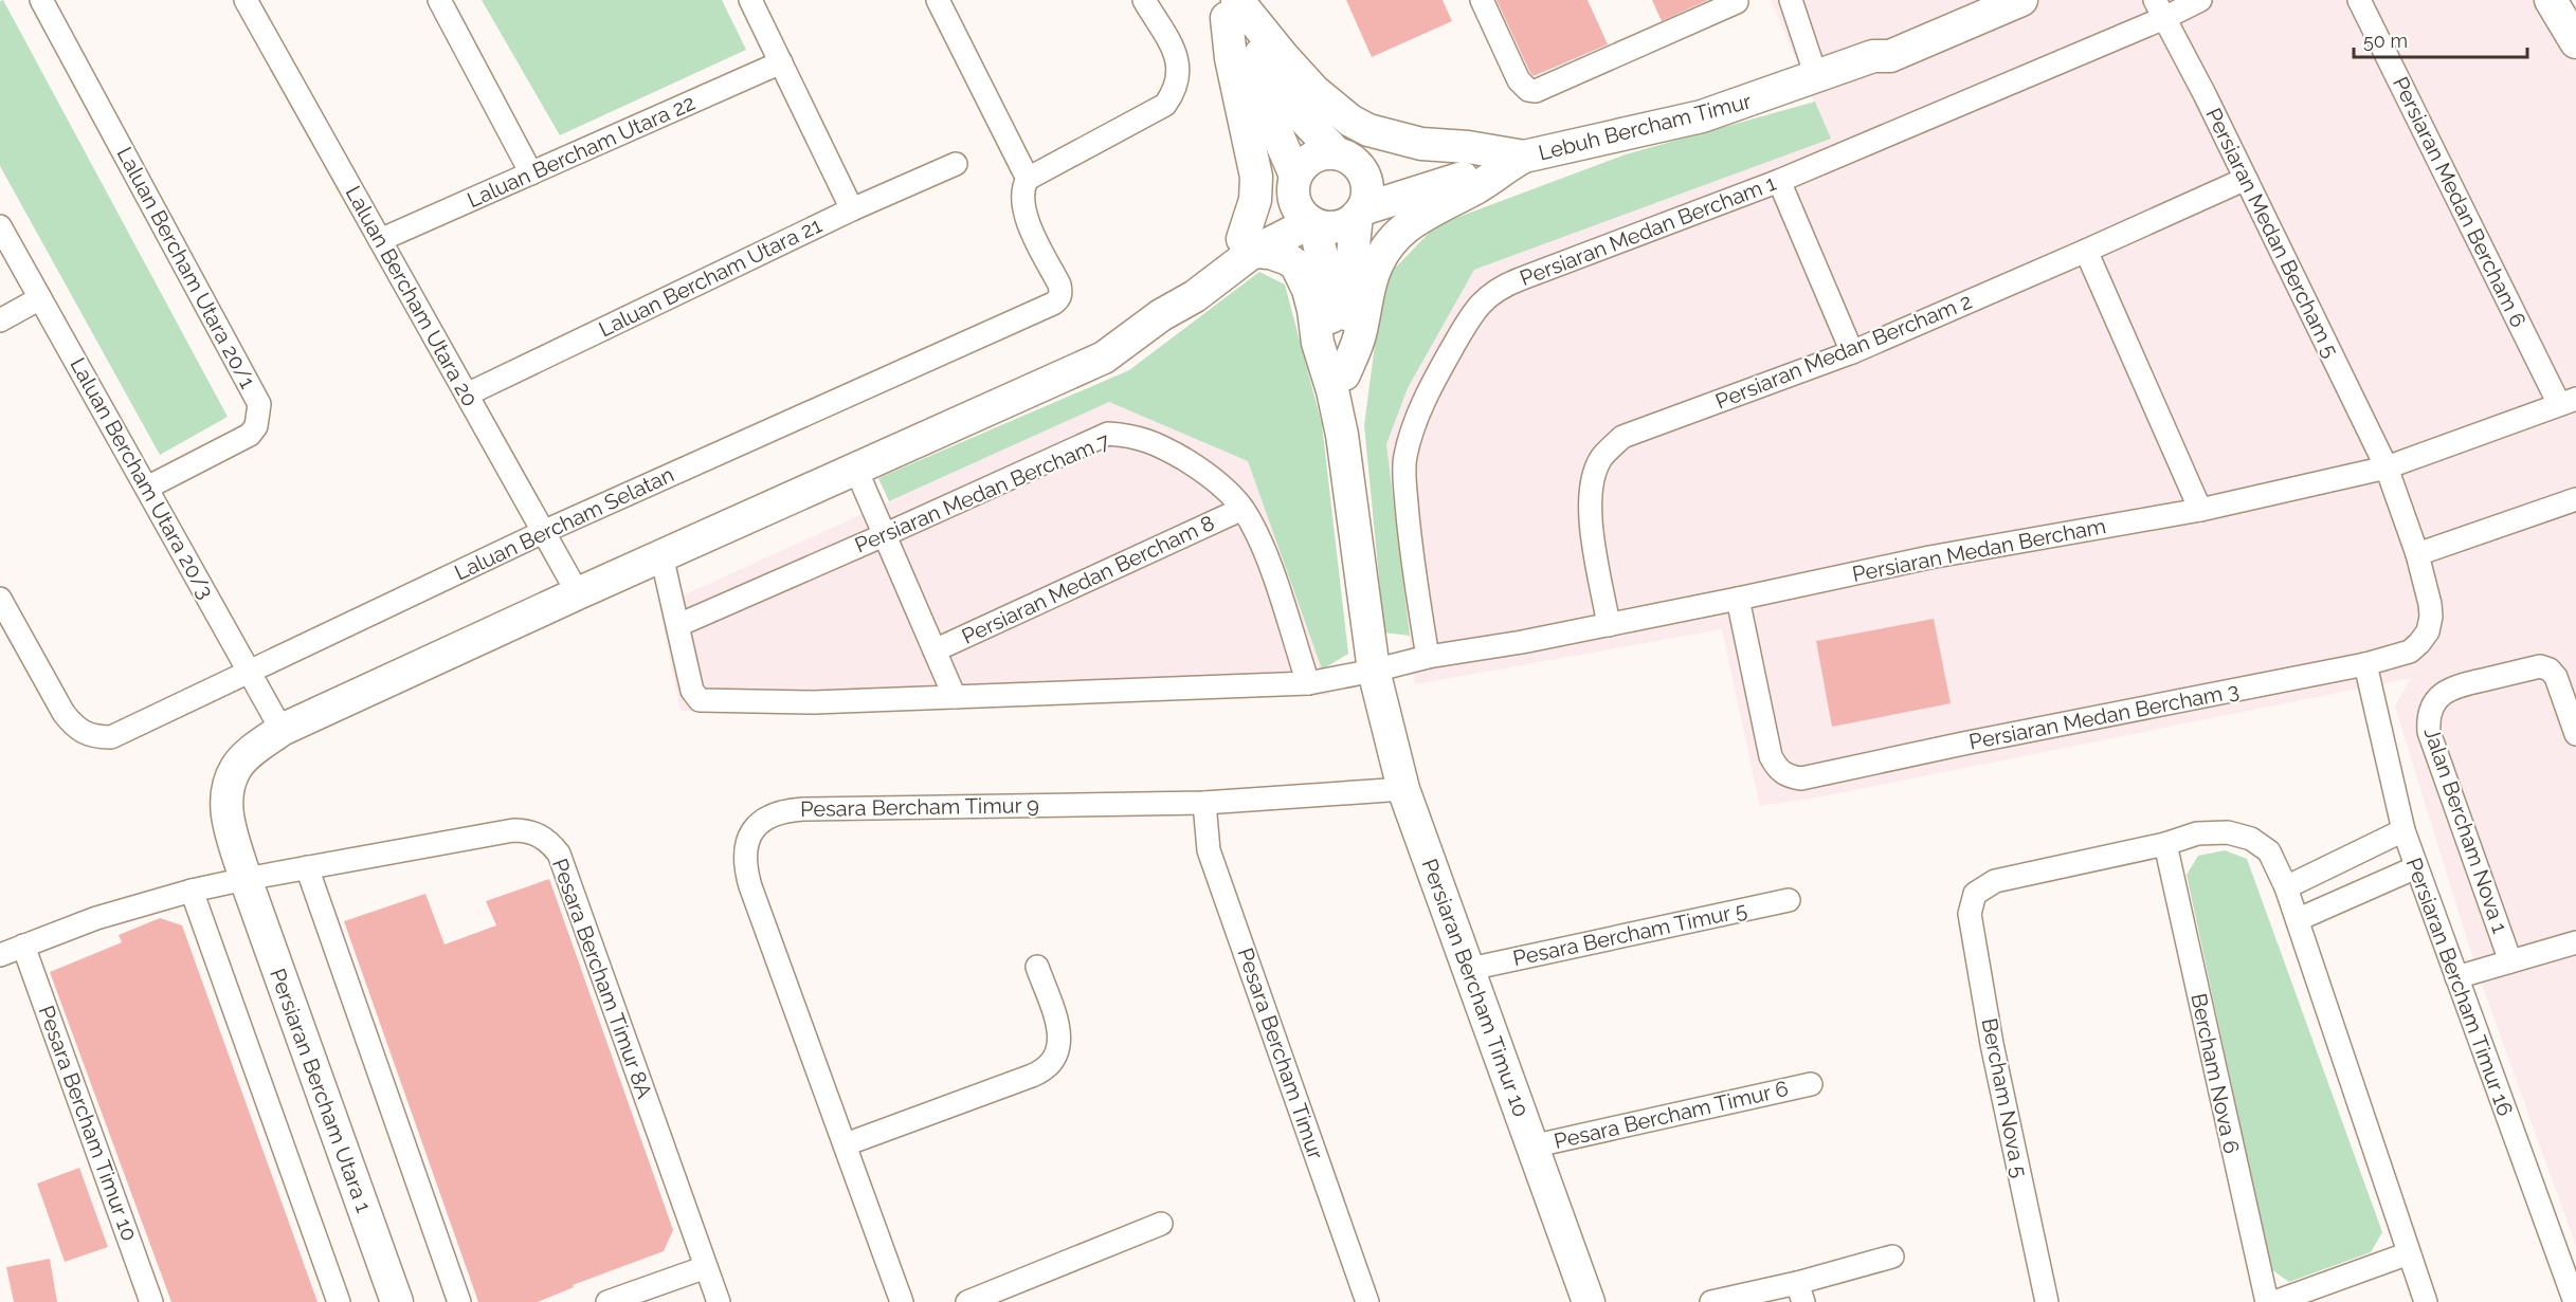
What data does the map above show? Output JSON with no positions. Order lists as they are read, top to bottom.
{
  "streets": {
    "street": [
      "Lebuh Bercham Timur",
      "Laluan Bercham Utara 22",
      "Persiaran Medan Bercham 6",
      "Persiaran Medan Bercham 1",
      "Persiaran Medan Bercham 5",
      "Laluan Bercham Utara 20/1",
      "Laluan Bercham Utara 21",
      "Laluan Bercham Utara 20",
      "Persiaran Medan Bercham 2",
      "Laluan Bercham Utara 20/3",
      "Persiaran Medan Bercham 7",
      "Laluan Bercham Selatan",
      "Persiaran Medan Bercham",
      "Persiaran Medan Bercham 8",
      "Persiaran Medan Bercham 3",
      "Pesara Bercham Timur 9",
      "Jalan Bercham Nova 1",
      "Pesara Bercham Timur 5",
      "Pesara Bercham Timur 8A",
      "Persiaran Bercham Timur 16",
      "Persiaran Bercham Timur 10",
      "Pesara Bercham Timur",
      "Bercham Nova 6",
      "Persiaran Bercham Utara 1",
      "Bercham Nova 5",
      "Pesara Bercham Timur 6",
      "Pesara Bercham Timur 10"
    ]
  },
  "crossings": [
    ["Laluan Bercham Utara 22", "Laluan Bercham Utara 20"],
    ["Persiaran Medan Bercham 6", "Persiaran Medan Bercham"],
    ["Persiaran Medan Bercham 1", "Persiaran Medan Bercham 5"],
    ["Persiaran Medan Bercham 1", "Persiaran Medan Bercham"],
    ["Persiaran Medan Bercham 5", "Persiaran Medan Bercham 2"],
    ["Persiaran Medan Bercham 5", "Persiaran Medan Bercham"],
    ["Persiaran Medan Bercham 5", "Persiaran Medan Bercham 3"],
    ["Laluan Bercham Utara 20/1", "Laluan Bercham Utara 20/3"],
    ["Laluan Bercham Utara 21", "Laluan Bercham Utara 20"],
    ["Laluan Bercham Utara 20", "Laluan Bercham Selatan"],
    ["Laluan Bercham Utara 20", "Persiaran Bercham Utara 1"],
    ["Persiaran Medan Bercham 2", "Persiaran Medan Bercham"],
    ["Laluan Bercham Utara 20/3", "Laluan Bercham Selatan"],
    ["Laluan Bercham Utara 20/3", "Persiaran Bercham Utara 1"],
    ["Persiaran Medan Bercham 7", "Persiaran Medan Bercham"],
    ["Persiaran Medan Bercham 7", "Persiaran Medan Bercham 8"],
    ["Persiaran Medan Bercham", "Persiaran Medan Bercham 3"],
    ["Persiaran Medan Bercham", "Persiaran Bercham Timur 10"],
    ["Persiaran Medan Bercham 3", "Persiaran Bercham Timur 16"],
    ["Pesara Bercham Timur 9", "Persiaran Bercham Timur 10"],
    ["Pesara Bercham Timur 9", "Pesara Bercham Timur"],
    ["Pesara Bercham Timur 5", "Persiaran Bercham Timur 10"],
    ["Pesara Bercham Timur 8A", "Persiaran Bercham Utara 1"],
    ["Pesara Bercham Timur 8A", "Pesara Bercham Timur 10"],
    ["Persiaran Bercham Timur 10", "Pesara Bercham Timur 6"],
    ["Bercham Nova 6", "Bercham Nova 5"]
  ],
  "scale_bar": "50 m"
}
